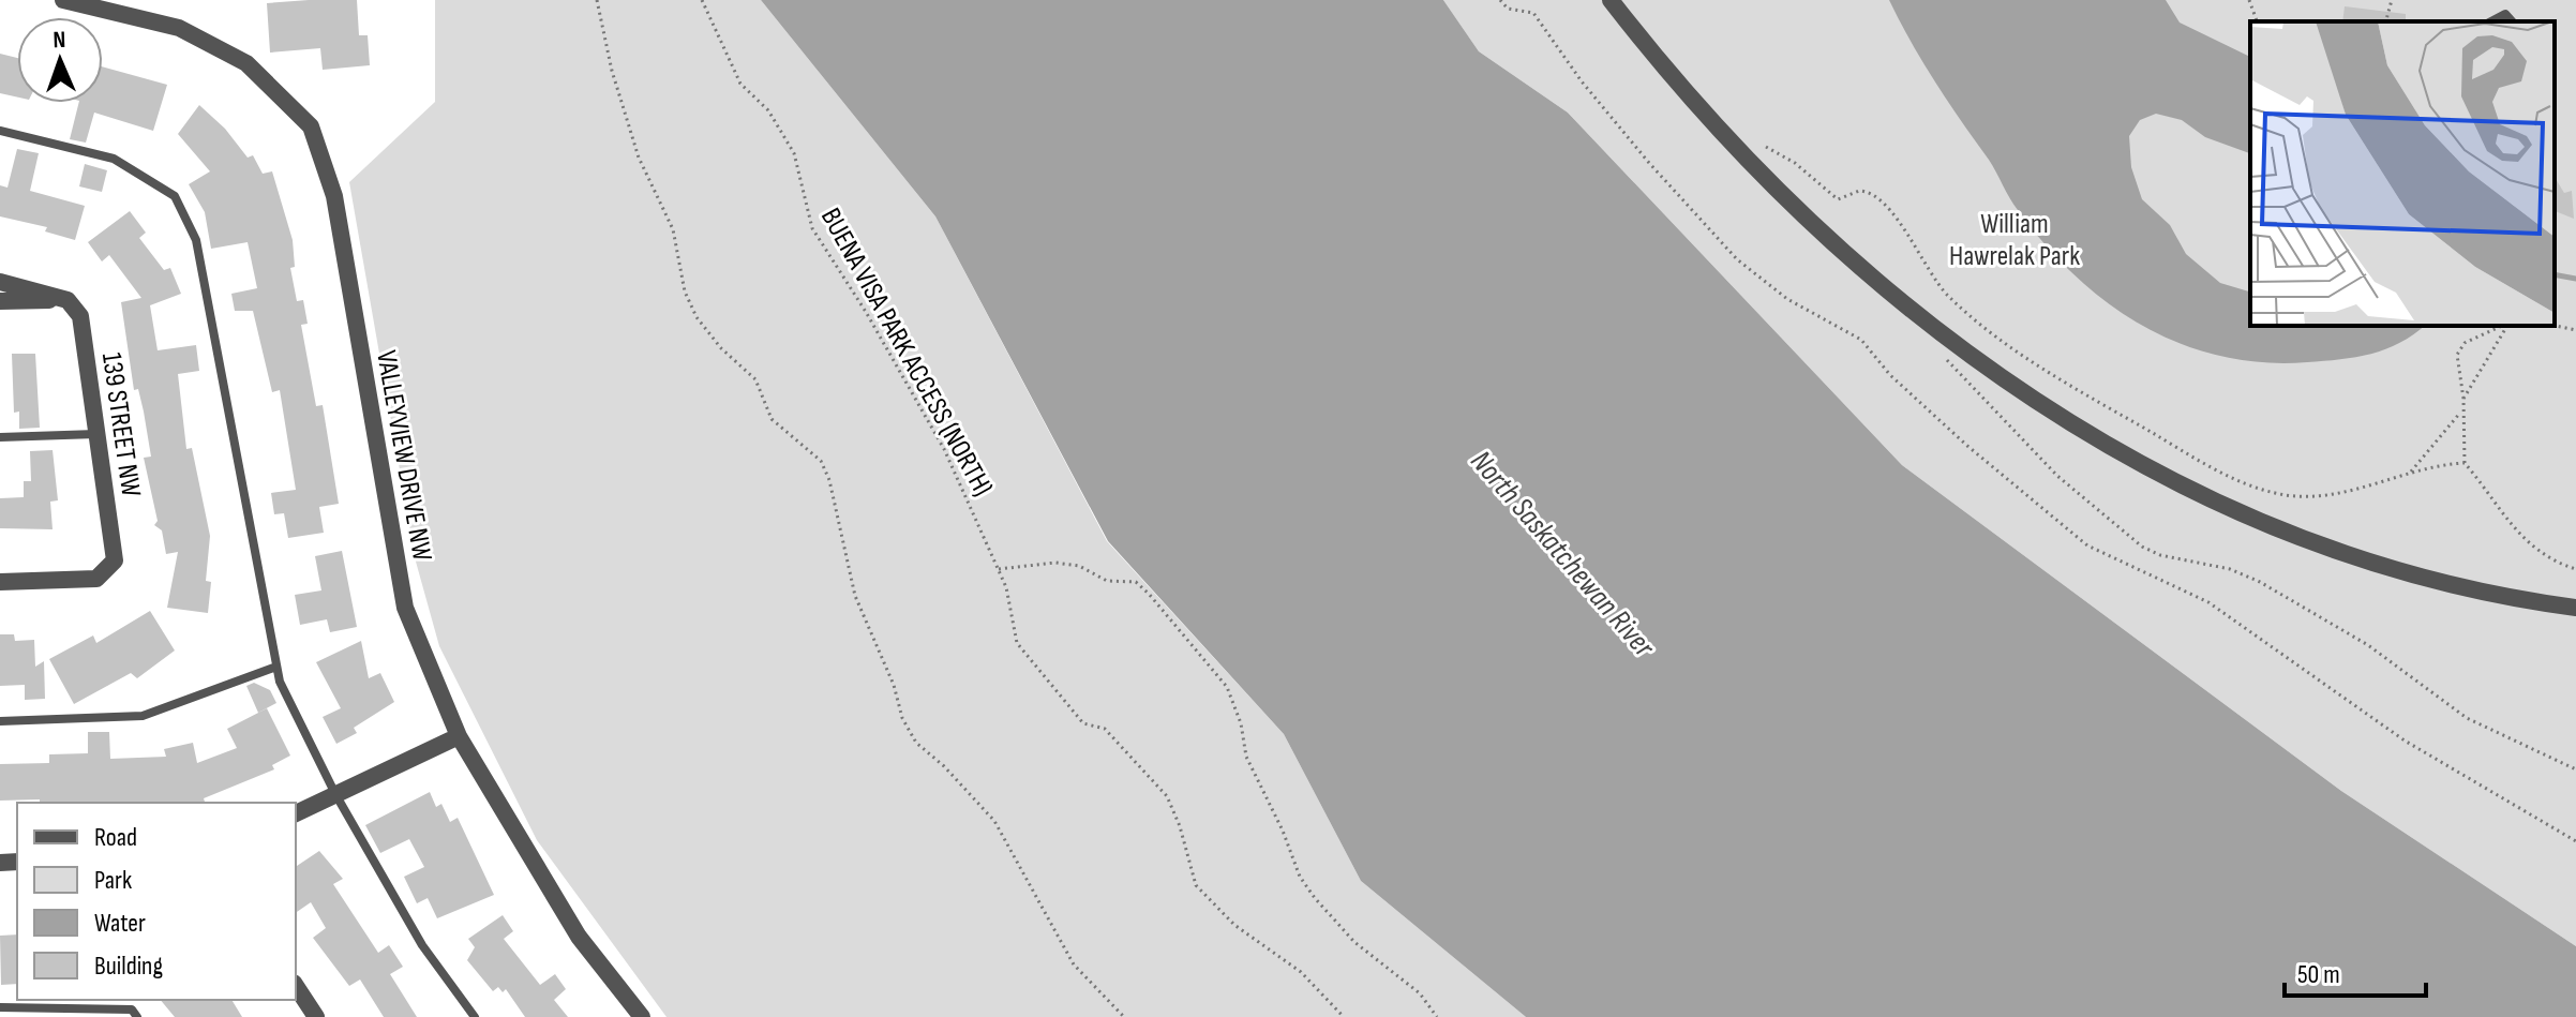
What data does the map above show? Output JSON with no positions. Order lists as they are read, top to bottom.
{
  "streets": {
    "street": ["139 STREET NW", "VALLEYVIEW DRIVE NW"],
    "path": ["BUENA VISA PARK ACCESS (NORTH)"]
  },
  "water": ["North Saskatchewan River"],
  "parks": ["William Hawrelak Park"],
  "legend": [
    "Road",
    "Park",
    "Water",
    "Building"
  ],
  "scale_bar": "50 m",
  "north": "top"
}
